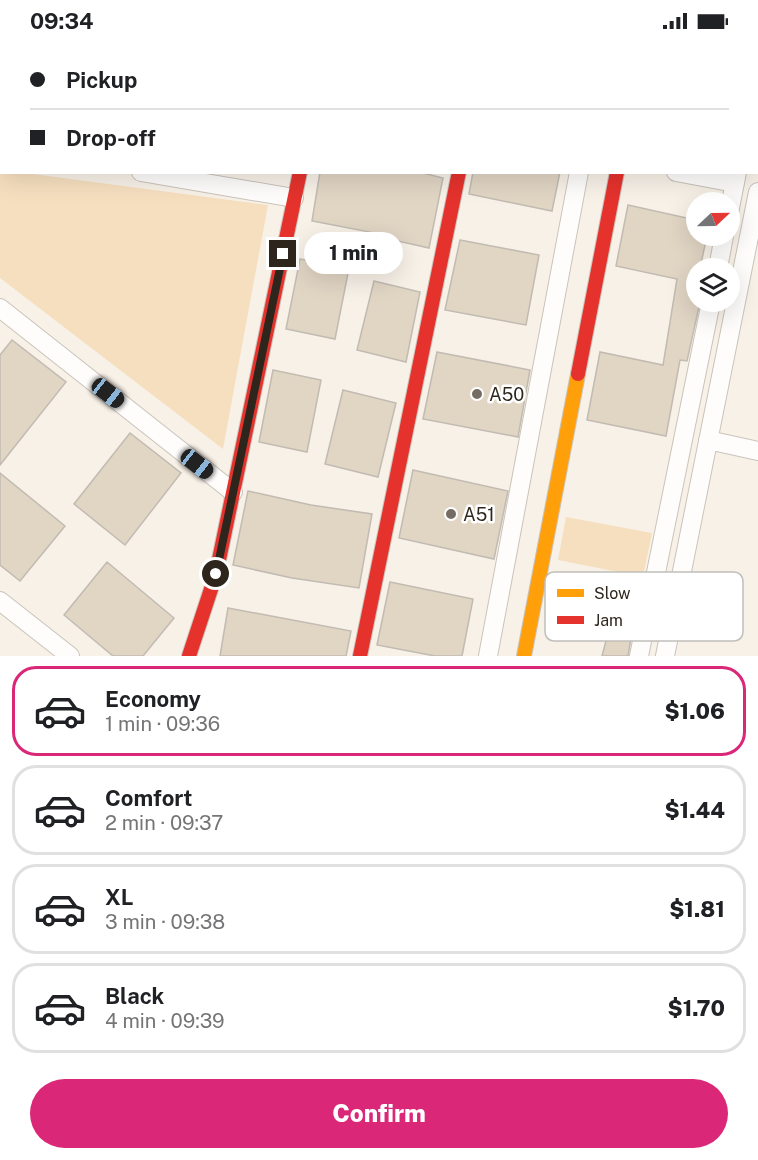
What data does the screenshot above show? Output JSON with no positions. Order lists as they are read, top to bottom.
{
  "places": ["A50", "A51"],
  "legend": ["Slow", "Jam"],
  "north": "right",
  "page": {
    "status": "09:34",
    "banner": ["Pickup", "Drop-off"],
    "bubble": "1 min",
    "list": [
      {
        "name": "Economy",
        "note": "1 min · 09:36",
        "value": "$1.06"
      },
      {
        "name": "Comfort",
        "note": "2 min · 09:37",
        "value": "$1.44"
      },
      {
        "name": "XL",
        "note": "3 min · 09:38",
        "value": "$1.81"
      },
      {
        "name": "Black",
        "note": "4 min · 09:39",
        "value": "$1.70"
      }
    ],
    "buttons": "Confirm"
  }
}
